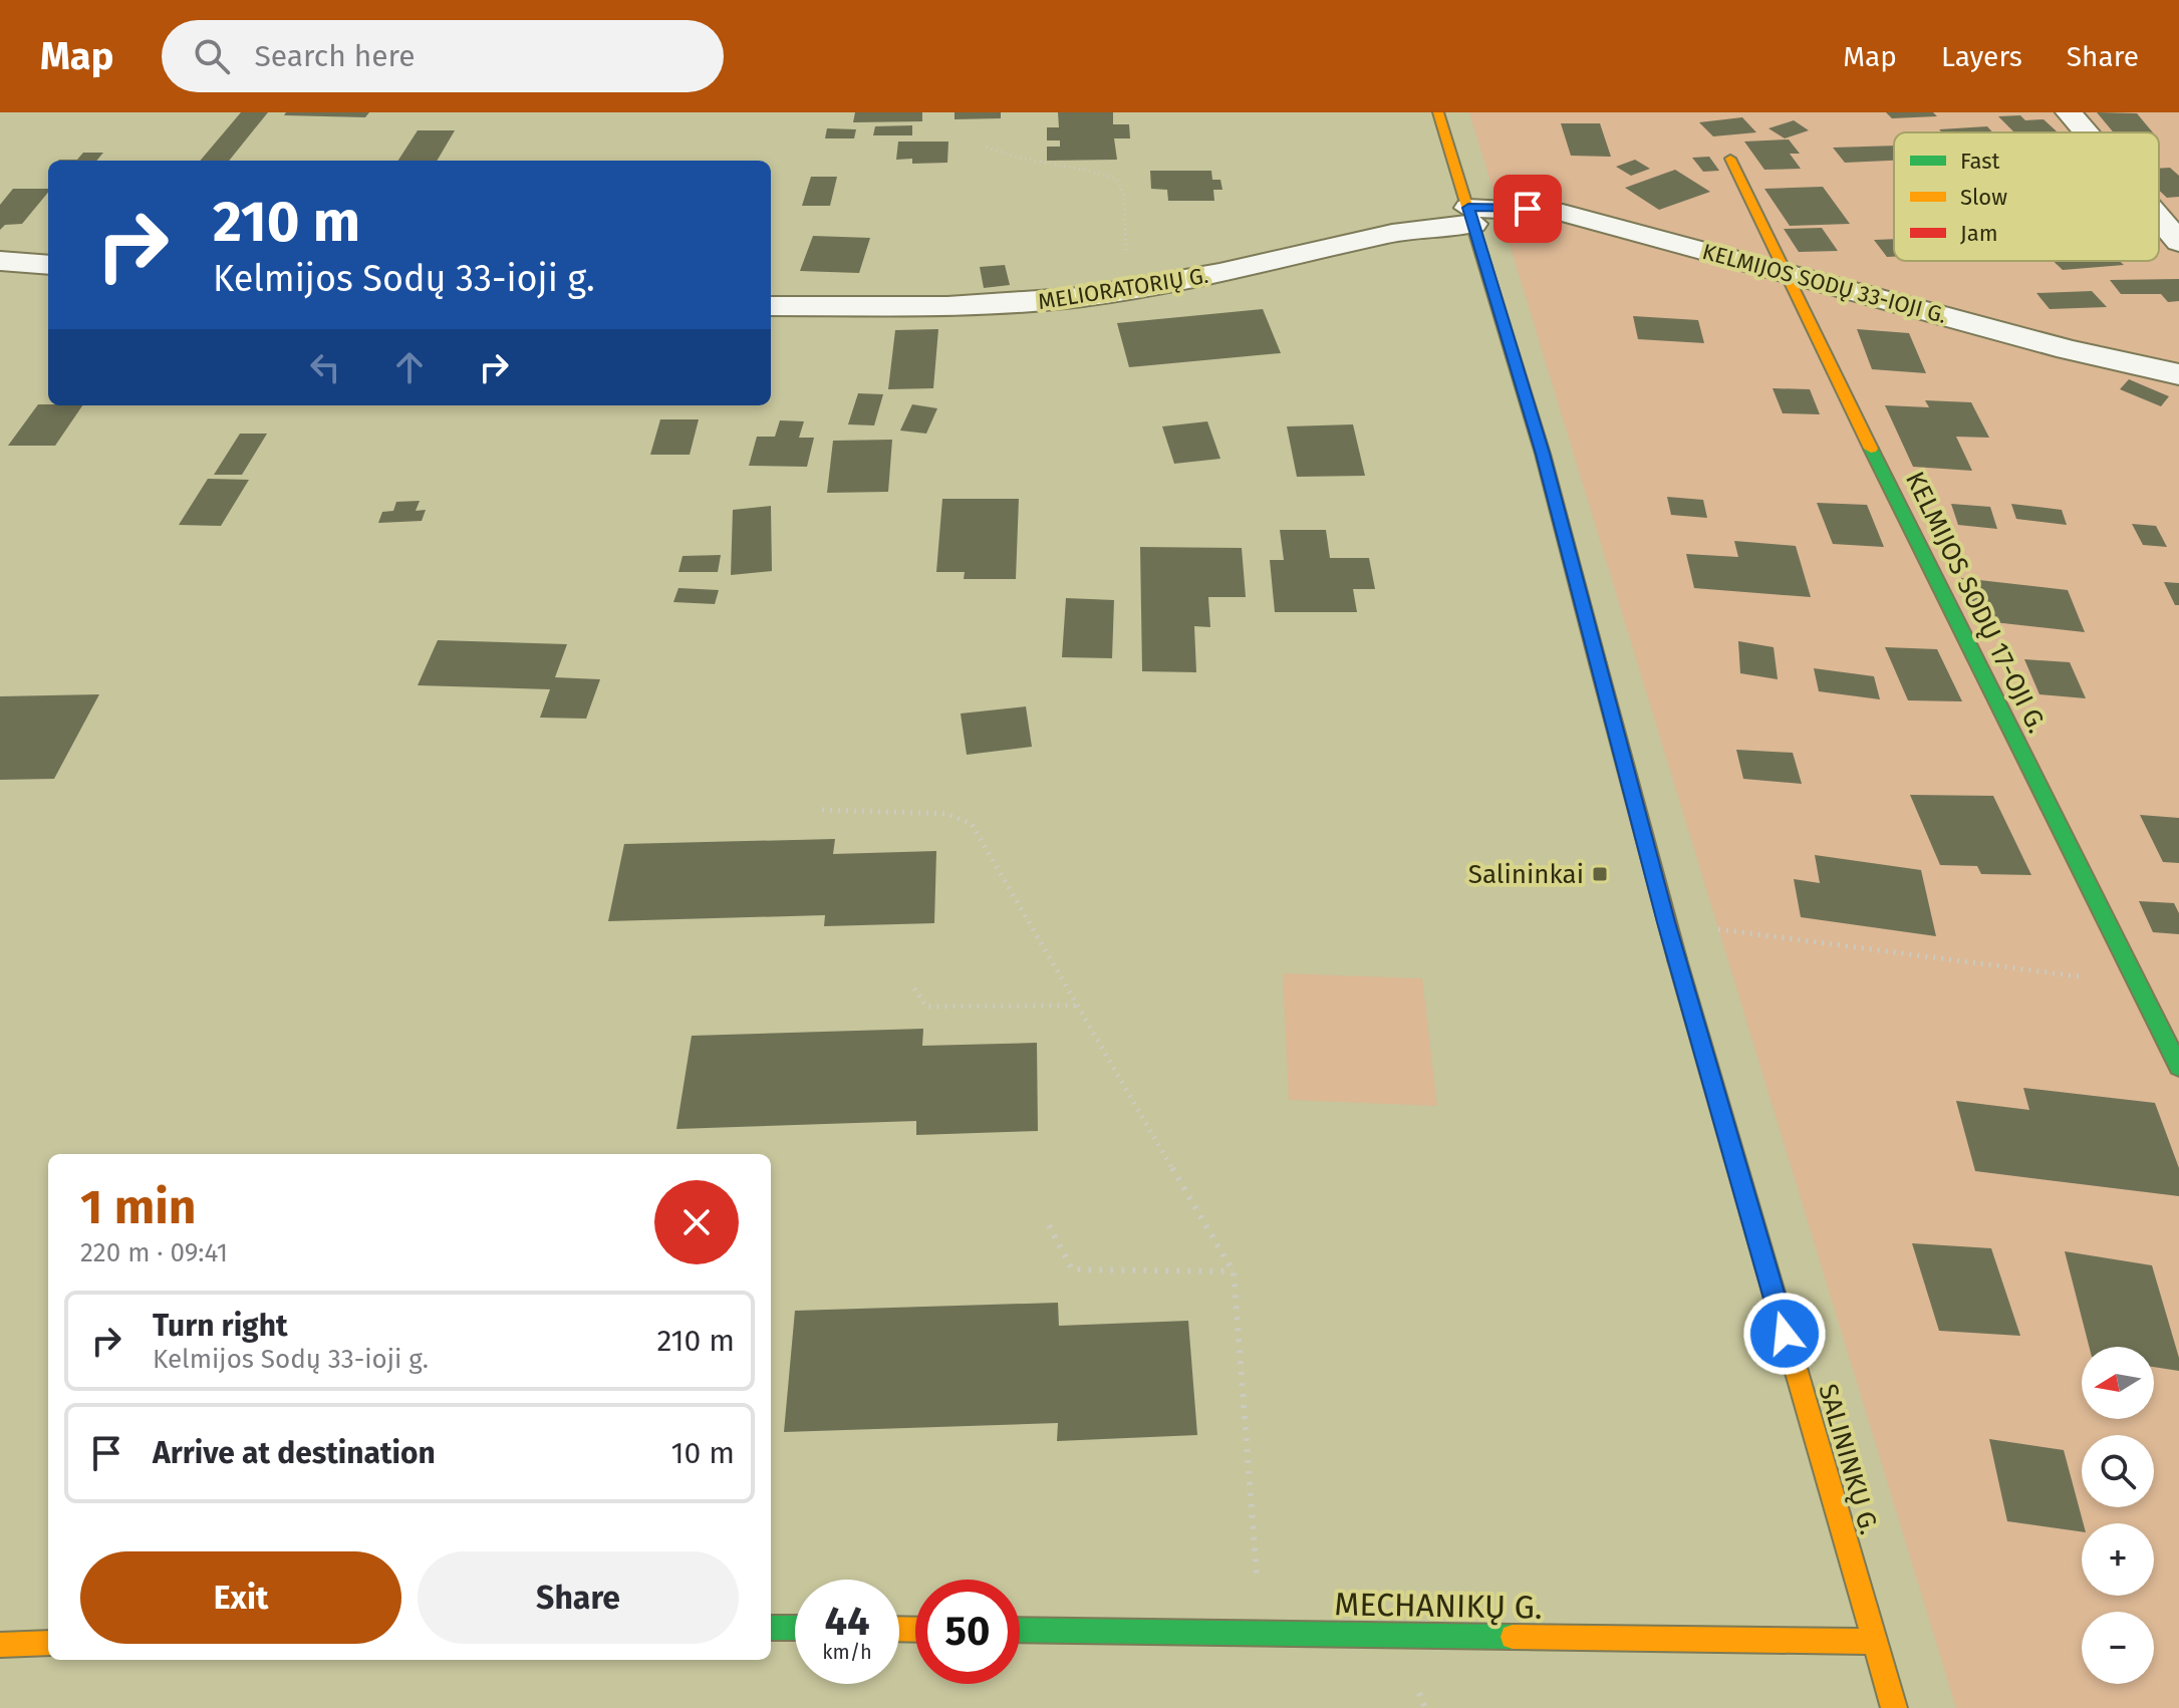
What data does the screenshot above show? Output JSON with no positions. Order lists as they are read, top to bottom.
{
  "streets": {
    "main road": ["KELMIJOS SODŲ 17-OJI G.", "SALININKŲ G.", "MECHANIKŲ G."],
    "street": ["KELMIJOS SODŲ 33-IOJI G.", "MELIORATORIŲ G."]
  },
  "crossings": [
    ["KELMIJOS SODŲ 33-IOJI G.", "MELIORATORIŲ G."],
    ["KELMIJOS SODŲ 33-IOJI G.", "KELMIJOS SODŲ 17-OJI G."],
    ["KELMIJOS SODŲ 33-IOJI G.", "SALININKŲ G."],
    ["MELIORATORIŲ G.", "SALININKŲ G."],
    ["SALININKŲ G.", "MECHANIKŲ G."]
  ],
  "places": {
    "transit": ["Salininkai"]
  },
  "legend": ["Fast", "Slow", "Jam"],
  "north": "left",
  "page": {
    "header": "Map",
    "search": "Search here",
    "nav": ["Map", "Layers", "Share"],
    "turn": ["210 m", "Kelmijos Sodų 33-ioji g."],
    "heading": ["1 min", "220 m · 09:41"],
    "list": [
      {
        "name": "Turn right",
        "note": "Kelmijos Sodų 33-ioji g.",
        "value": "210 m"
      },
      {
        "name": "Arrive at destination",
        "value": "10 m"
      }
    ],
    "map_buttons": ["+", "−"],
    "buttons": ["Exit", "Share"],
    "speed": "44 km/h",
    "limit": "50"
  }
}
